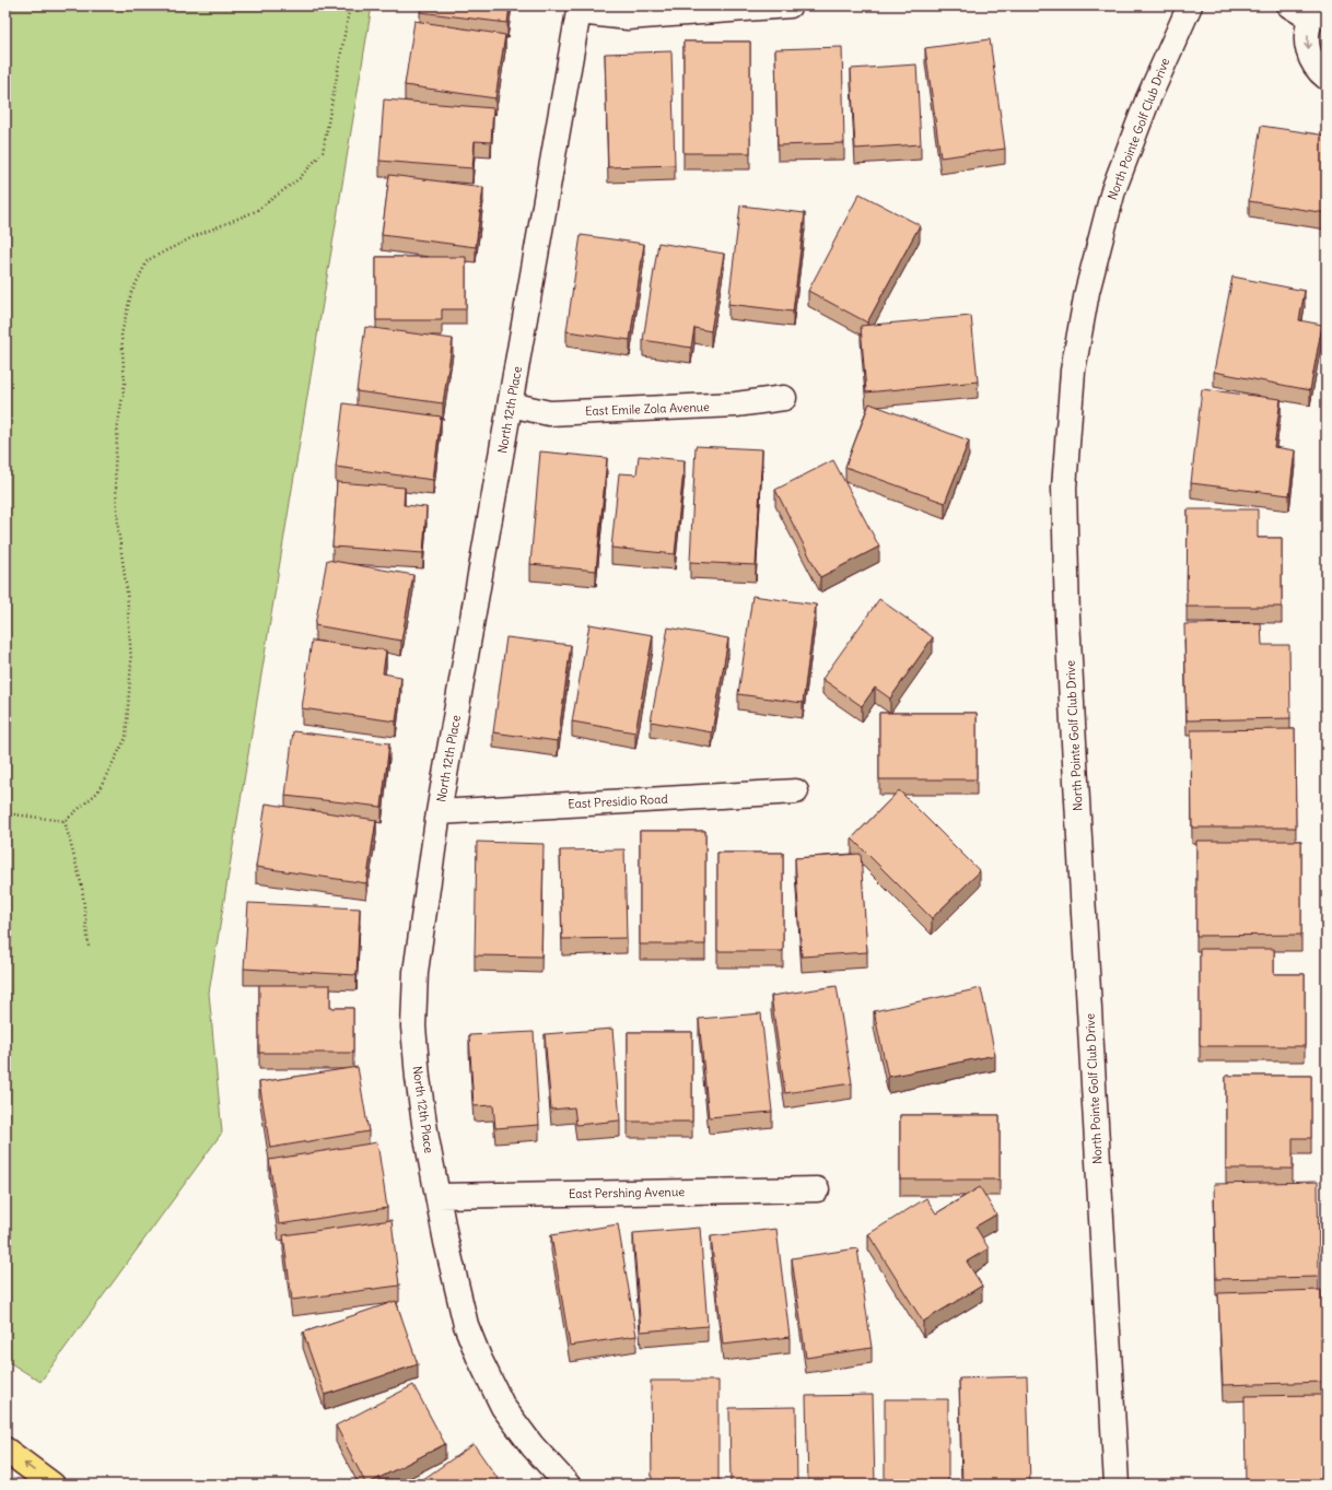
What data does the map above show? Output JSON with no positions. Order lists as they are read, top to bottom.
{
  "streets": {
    "street": [
      "North Pointe Golf Club Drive",
      "East Emile Zola Avenue",
      "North 12th Place",
      "East Presidio Road",
      "East Pershing Avenue"
    ]
  },
  "crossings": [
    ["East Emile Zola Avenue", "North 12th Place"],
    ["North 12th Place", "East Presidio Road"],
    ["North 12th Place", "East Pershing Avenue"]
  ]
}
